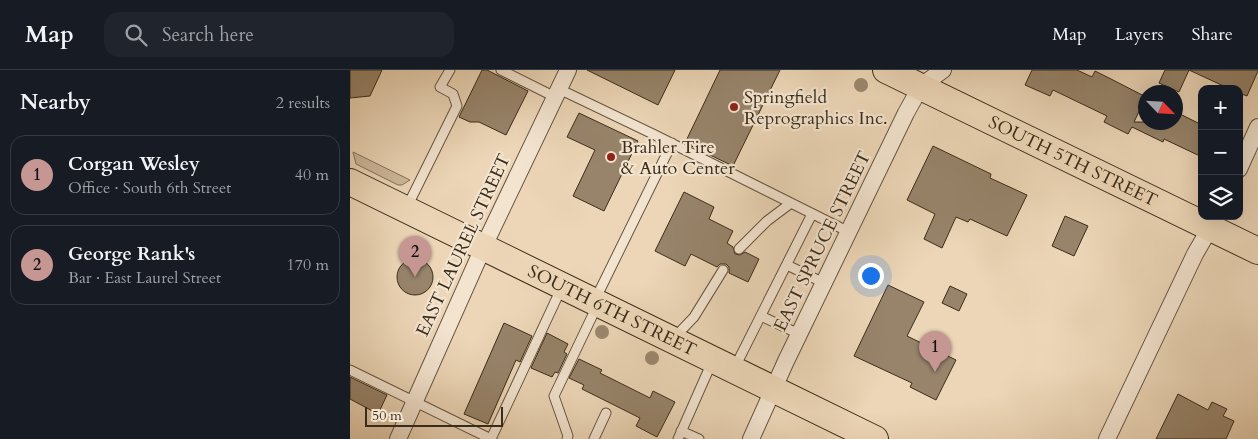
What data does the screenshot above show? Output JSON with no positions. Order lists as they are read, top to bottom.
{
  "streets": {
    "main road": ["SOUTH 5TH STREET", "SOUTH 6TH STREET"],
    "street": ["EAST SPRUCE STREET", "EAST LAUREL STREET"]
  },
  "crossings": [
    ["SOUTH 5TH STREET", "EAST SPRUCE STREET"],
    ["EAST SPRUCE STREET", "SOUTH 6TH STREET"],
    ["EAST LAUREL STREET", "SOUTH 6TH STREET"]
  ],
  "places": ["Springfield Reprographics Inc.", "Brahler Tire & Auto Center"],
  "scale_bar": "50 m",
  "north": "bottom right",
  "page": {
    "header": "Map",
    "search": "Search here",
    "nav": ["Map", "Layers", "Share"],
    "heading": ["Nearby", "2 results"],
    "map_buttons": ["+", "−"],
    "list": [
      {
        "mark": "1",
        "name": "Corgan Wesley",
        "note": "Office · South 6th Street",
        "value": "40 m"
      },
      {
        "mark": "2",
        "name": "George Rank's",
        "note": "Bar · East Laurel Street",
        "value": "170 m"
      }
    ],
    "pins": ["2", "1"],
    "scale": "50 m"
  }
}
